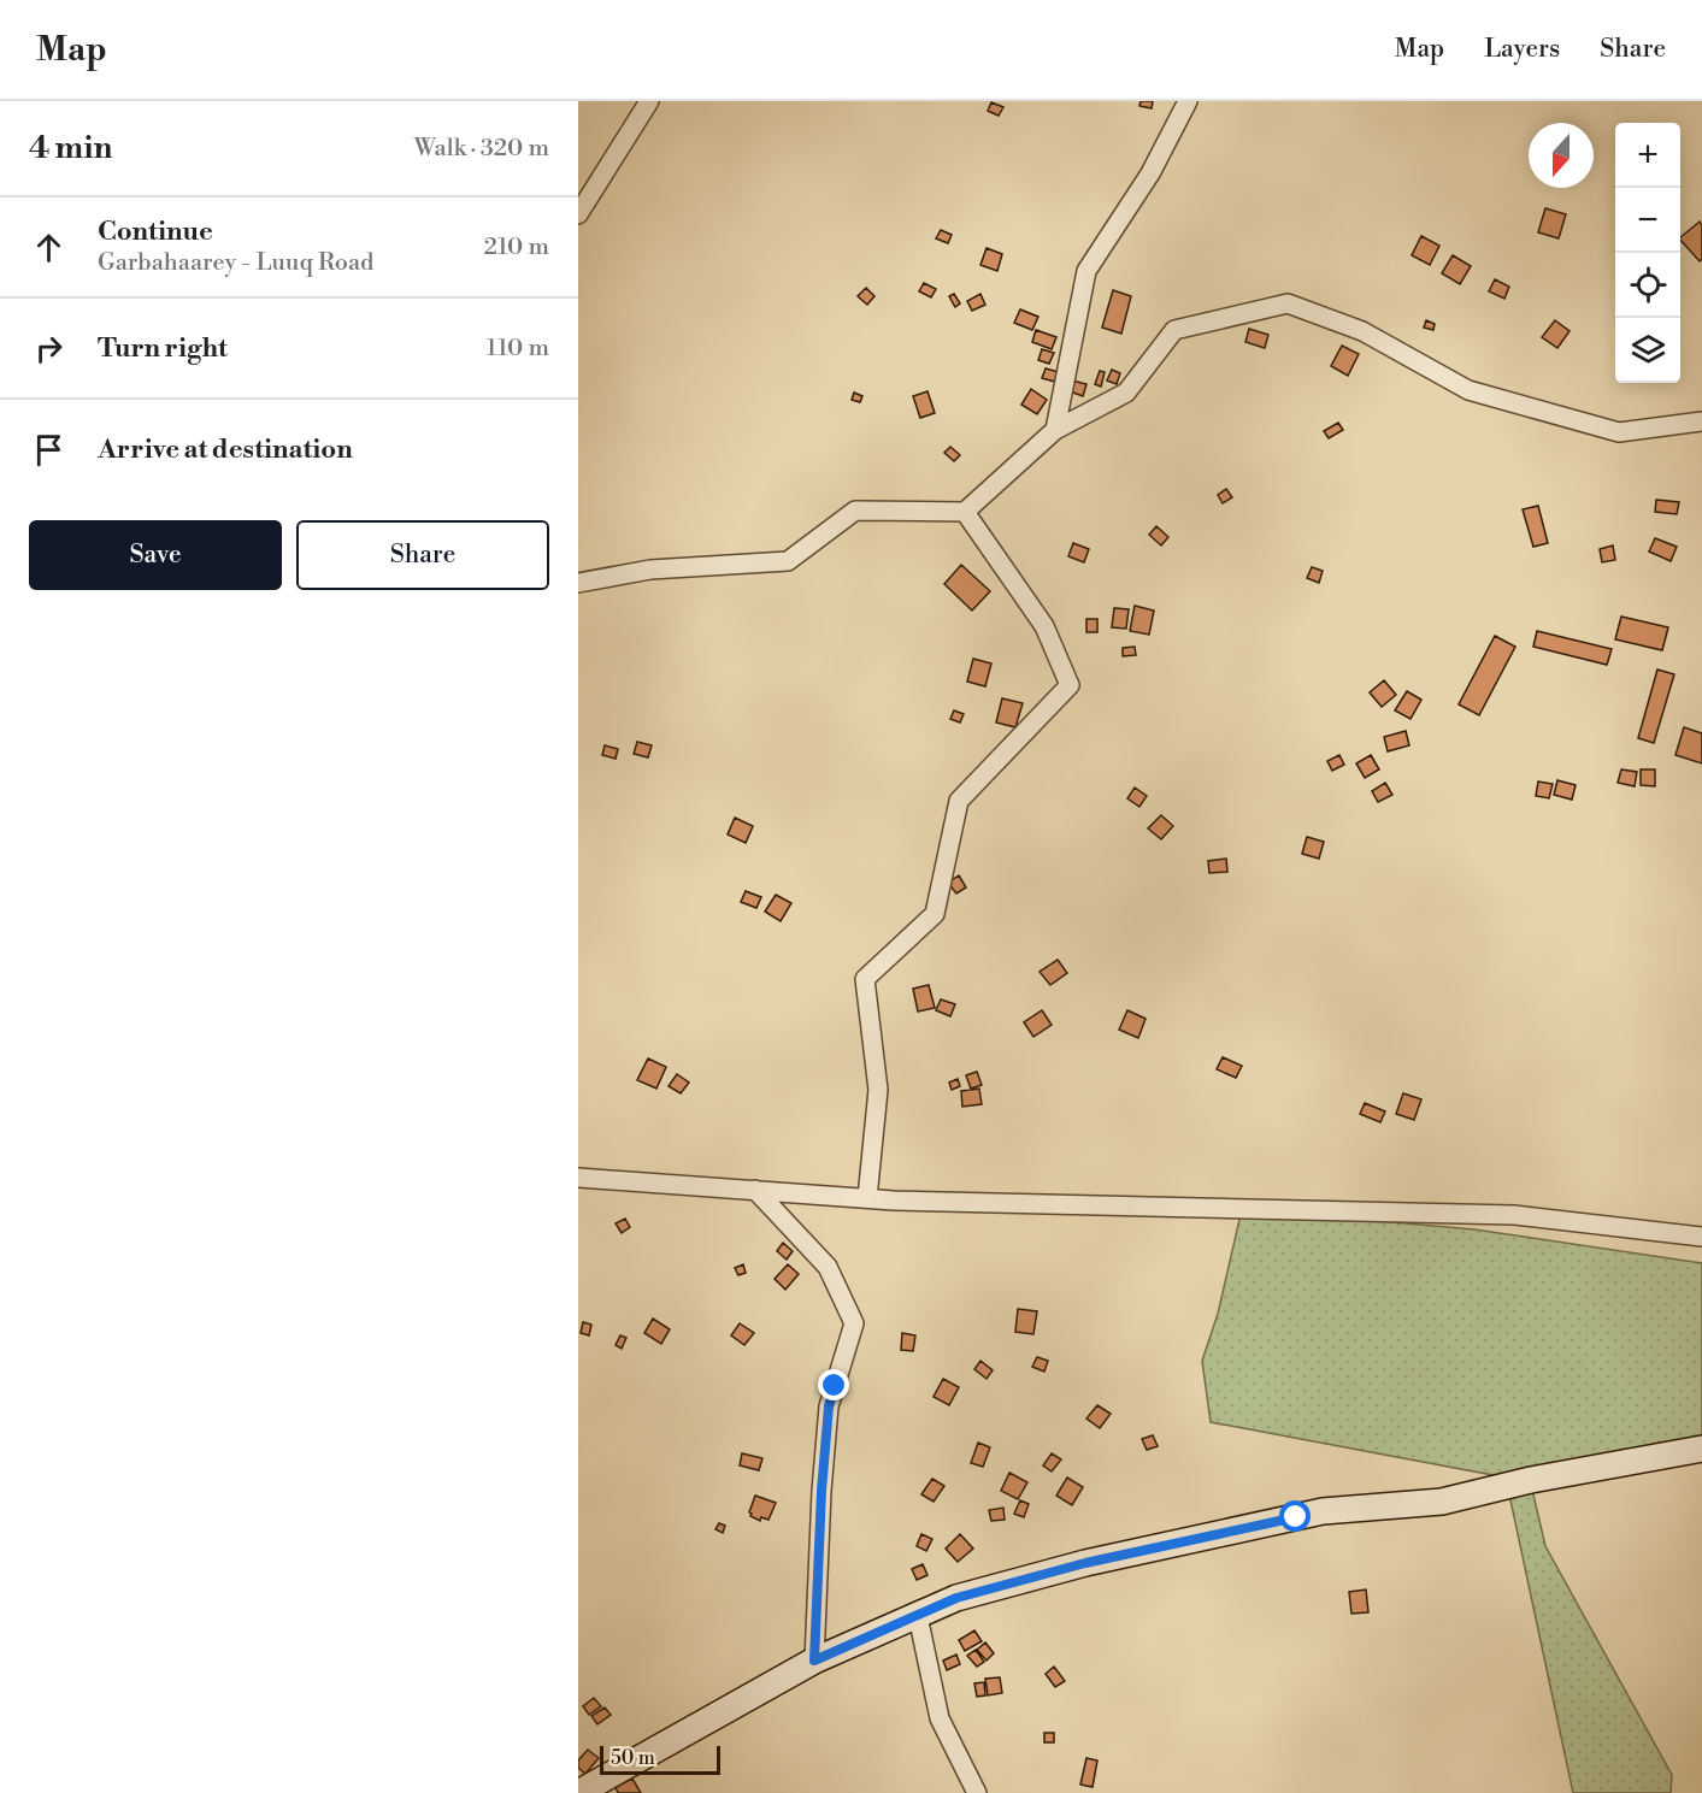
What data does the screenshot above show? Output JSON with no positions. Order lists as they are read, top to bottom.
{
  "scale_bar": "50 m",
  "north": "bottom",
  "page": {
    "header": "Map",
    "nav": ["Map", "Layers", "Share"],
    "heading": ["4 min", "Walk · 320 m"],
    "map_buttons": ["+", "−"],
    "list": [
      ["Continue", "Garbahaarey - Luuq Road", "210 m"],
      ["Turn right", "110 m"],
      "Arrive at destination"
    ],
    "buttons": ["Save", "Share"],
    "scale": "50 m"
  }
}
